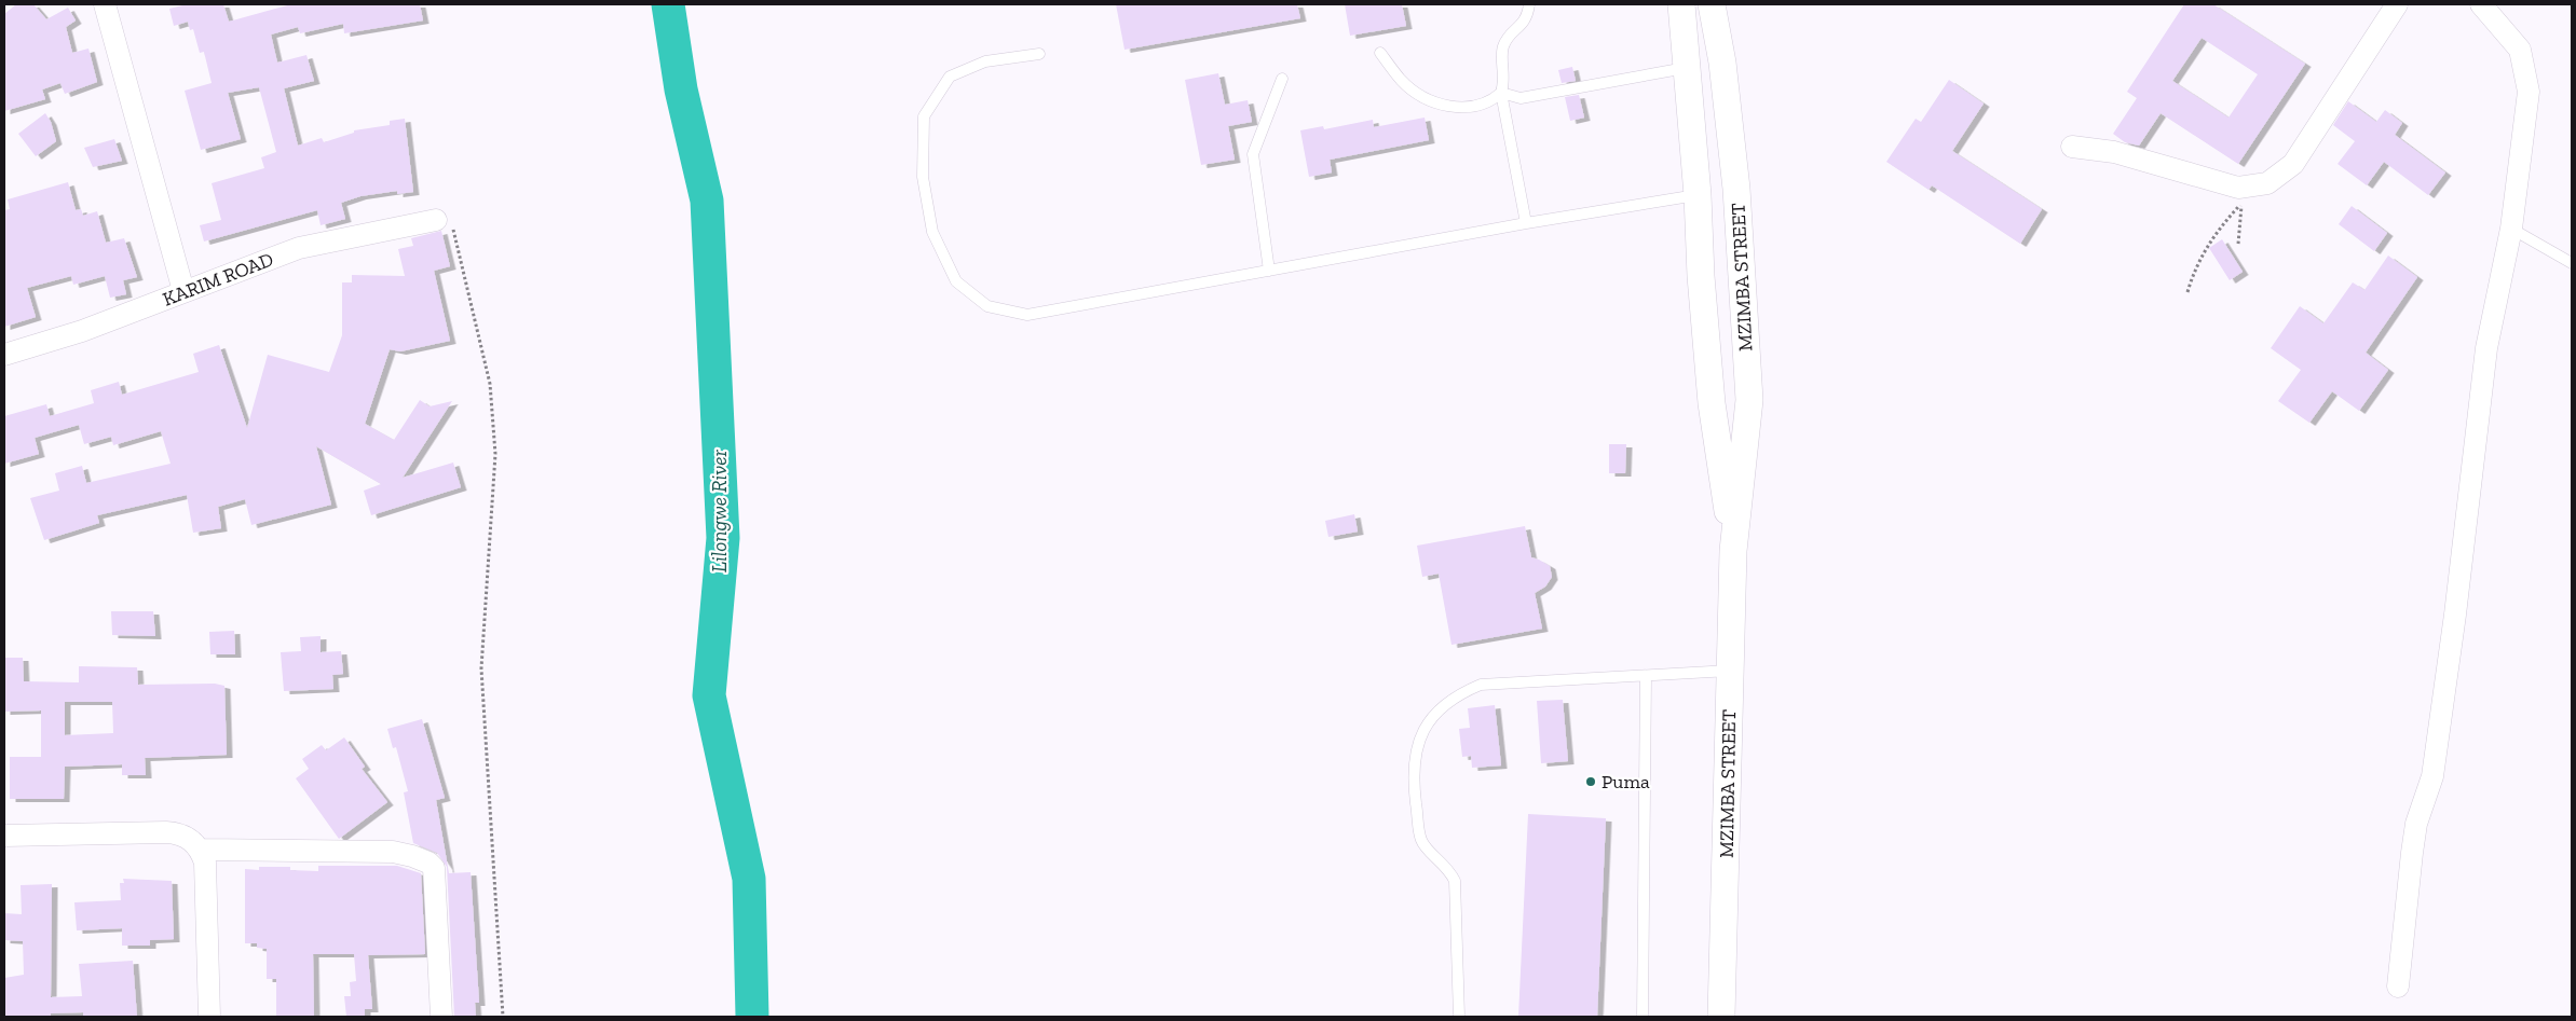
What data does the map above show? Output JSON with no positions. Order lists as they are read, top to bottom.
{
  "streets": {
    "street": ["MZIMBA STREET", "KARIM ROAD"]
  },
  "water": ["Lilongwe River"],
  "places": ["Puma"]
}
